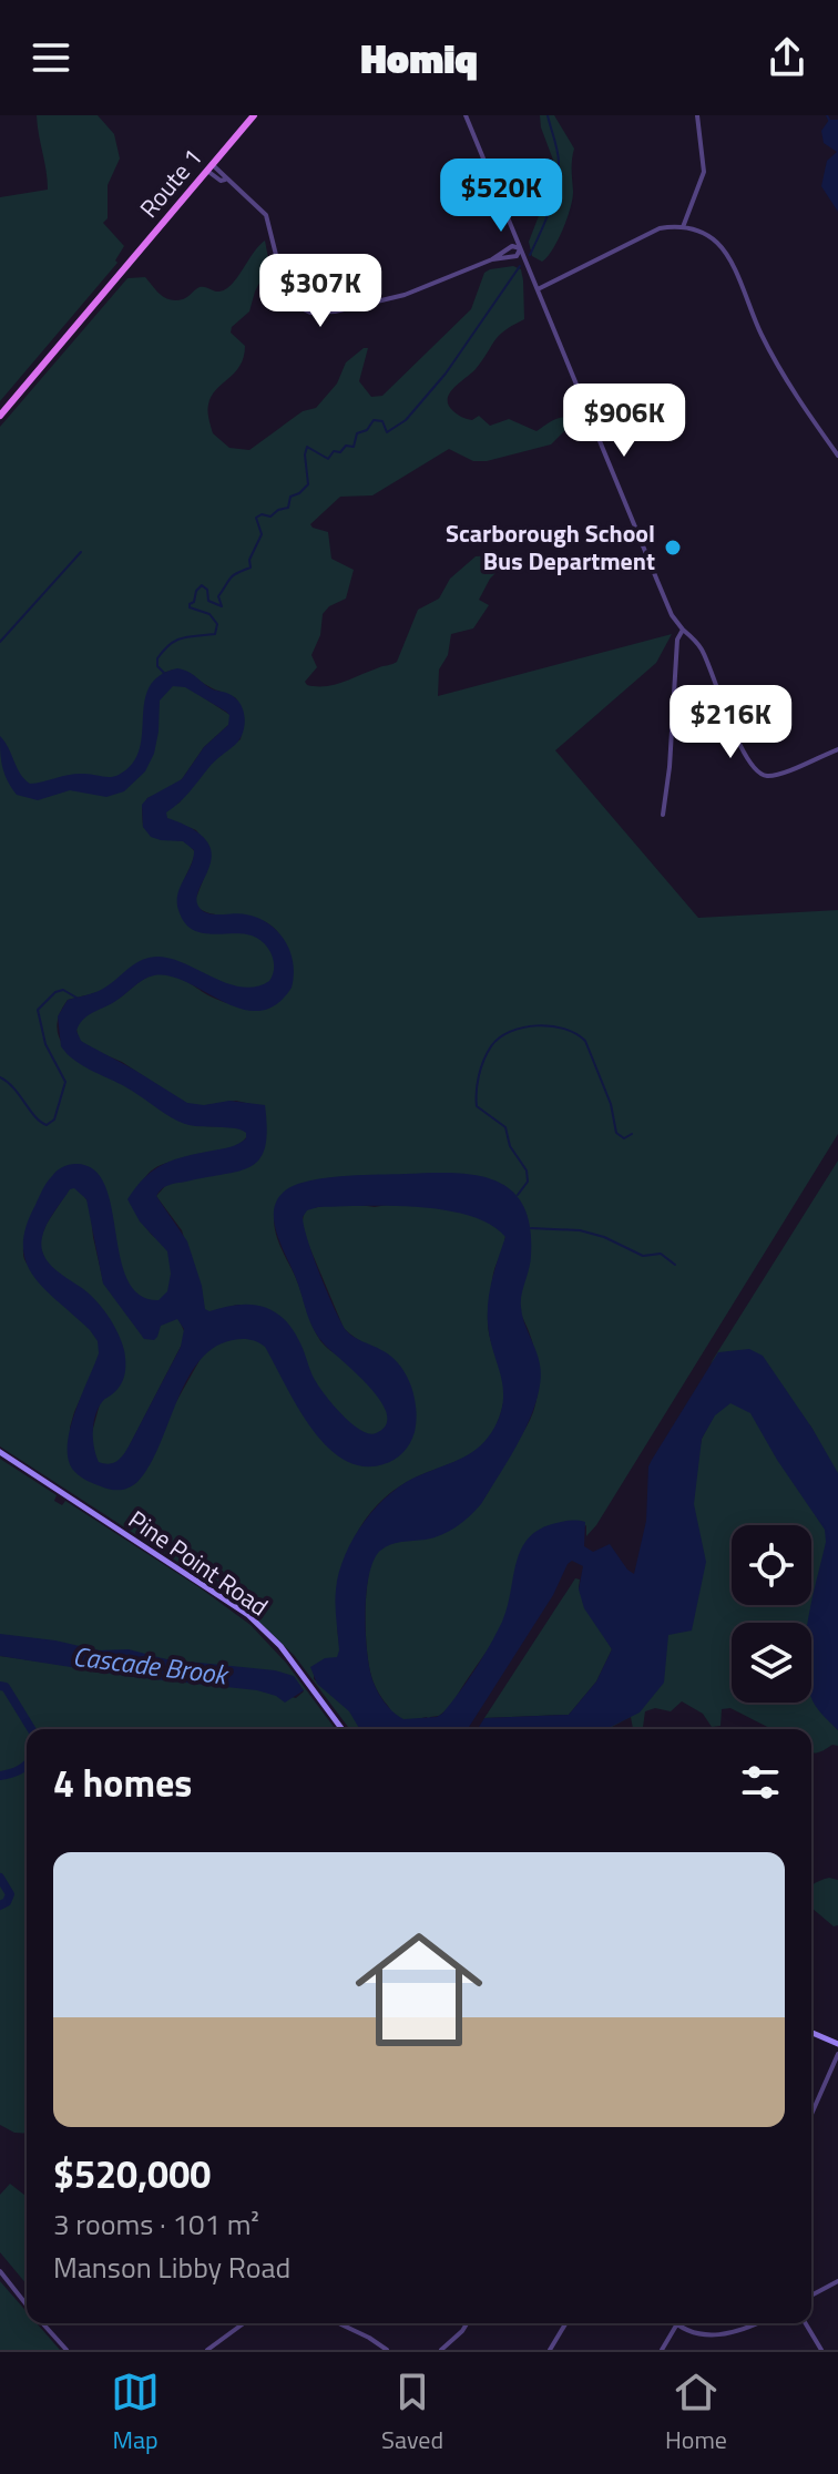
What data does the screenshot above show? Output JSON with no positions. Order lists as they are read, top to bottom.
{
  "streets": {
    "main road": ["Route 1", "Pine Point Road"]
  },
  "water": ["Cascade Brook"],
  "places": ["Scarborough School Bus Department"],
  "page": {
    "header": "Homiq",
    "price": [
      "$520K",
      "$307K",
      "$906K",
      "$216K"
    ],
    "heading": "4 homes",
    "list": [
      {
        "name": "$520,000",
        "note": "3 rooms · 101 m² · Manson Libby Road"
      }
    ],
    "tabs": ["Map", "Saved", "Home"]
  }
}
